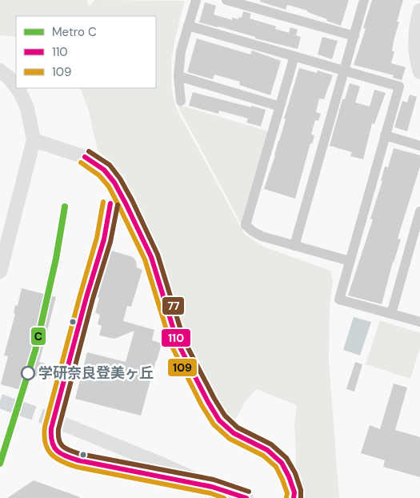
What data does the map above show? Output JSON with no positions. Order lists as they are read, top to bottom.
{
  "places": ["学研奈良登美ヶ丘"],
  "lines": [
    "transit line 77",
    "transit line 110",
    "transit line 109",
    "metro line C"
  ],
  "legend": ["Metro C", "110", "109"]
}
